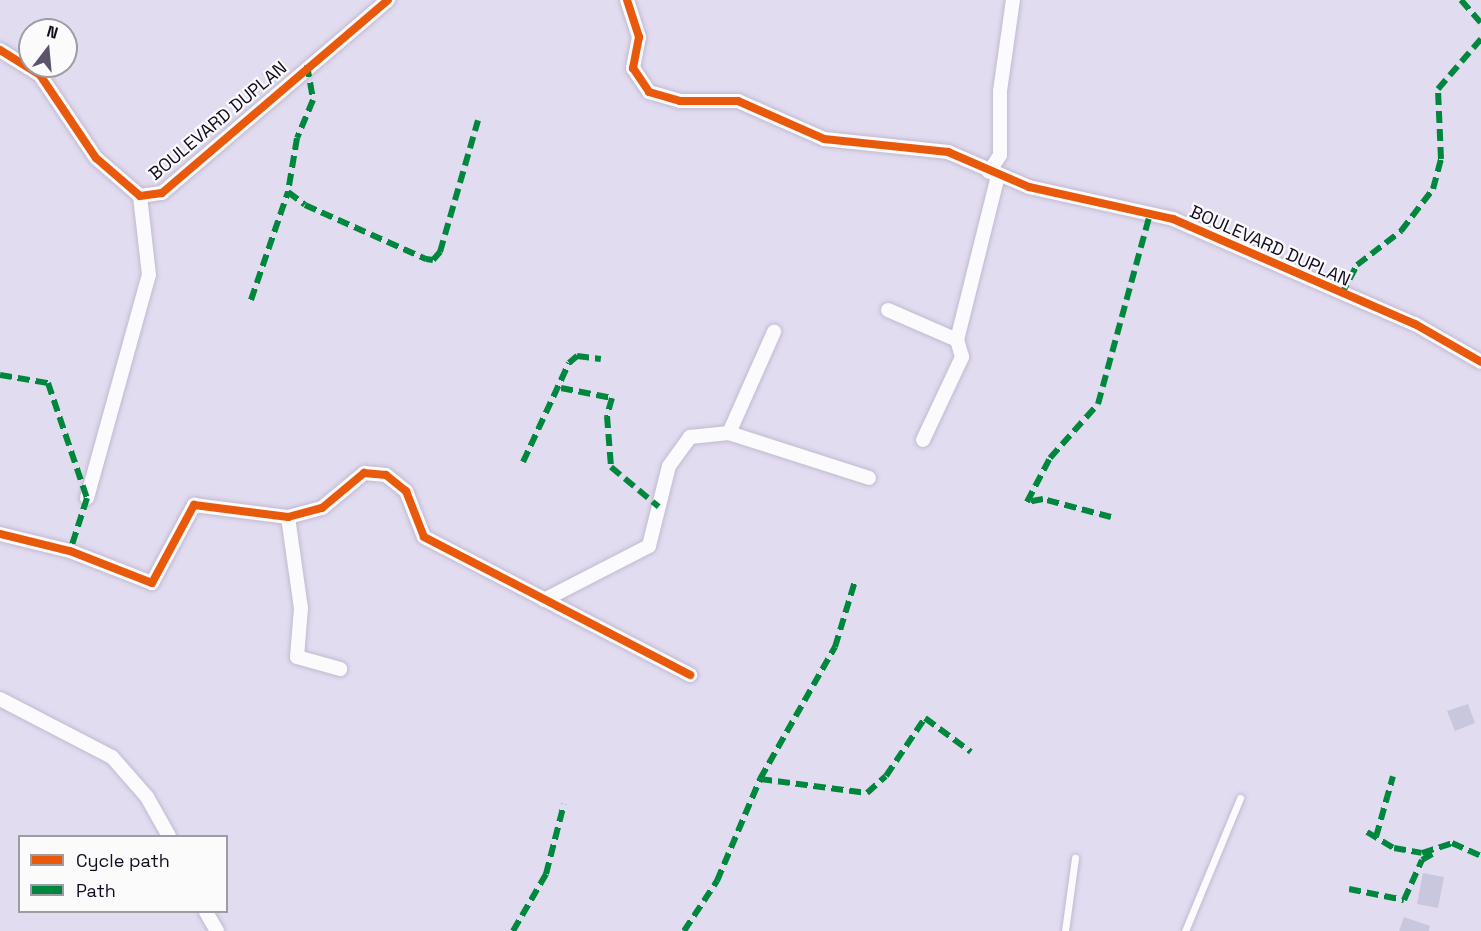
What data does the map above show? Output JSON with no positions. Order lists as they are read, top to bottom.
{
  "streets": {
    "street": ["BOULEVARD DUPLAN"]
  },
  "legend": ["Cycle path", "Path"],
  "north": "top"
}
